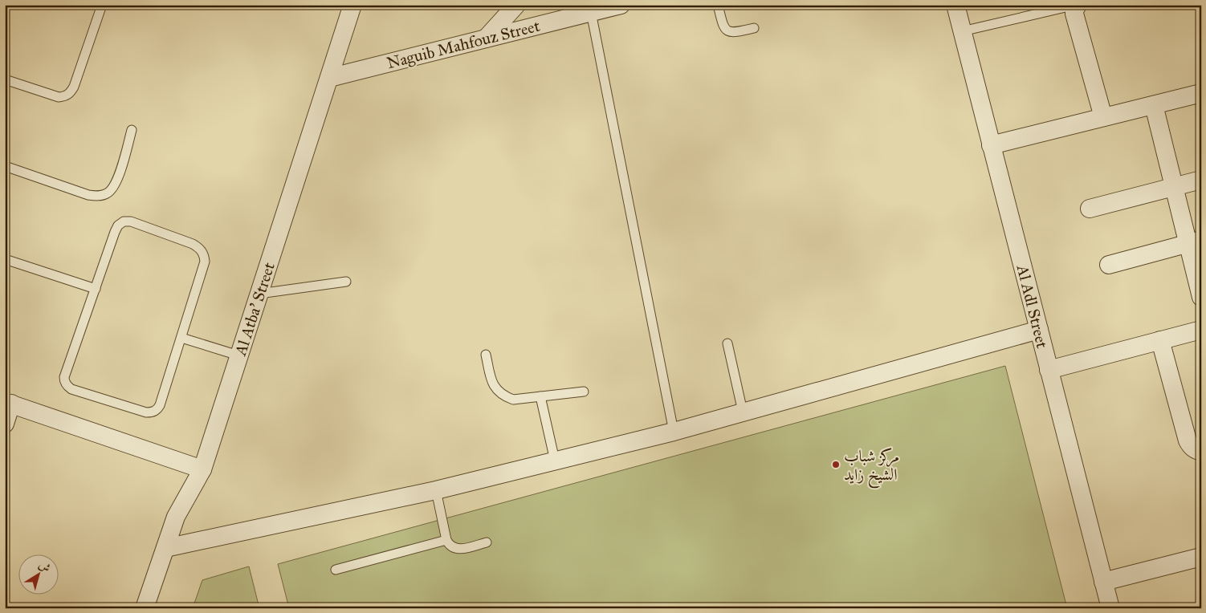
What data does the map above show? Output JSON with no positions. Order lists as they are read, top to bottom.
{
  "streets": {
    "street": ["Naguib Mahfouz Street", "Al Adl Street", "Al Atba' Street"]
  },
  "crossings": [
    ["Naguib Mahfouz Street", "Al Atba' Street"]
  ],
  "places": ["مركز شباب الشيخ زايد"],
  "north": "top right"
}
